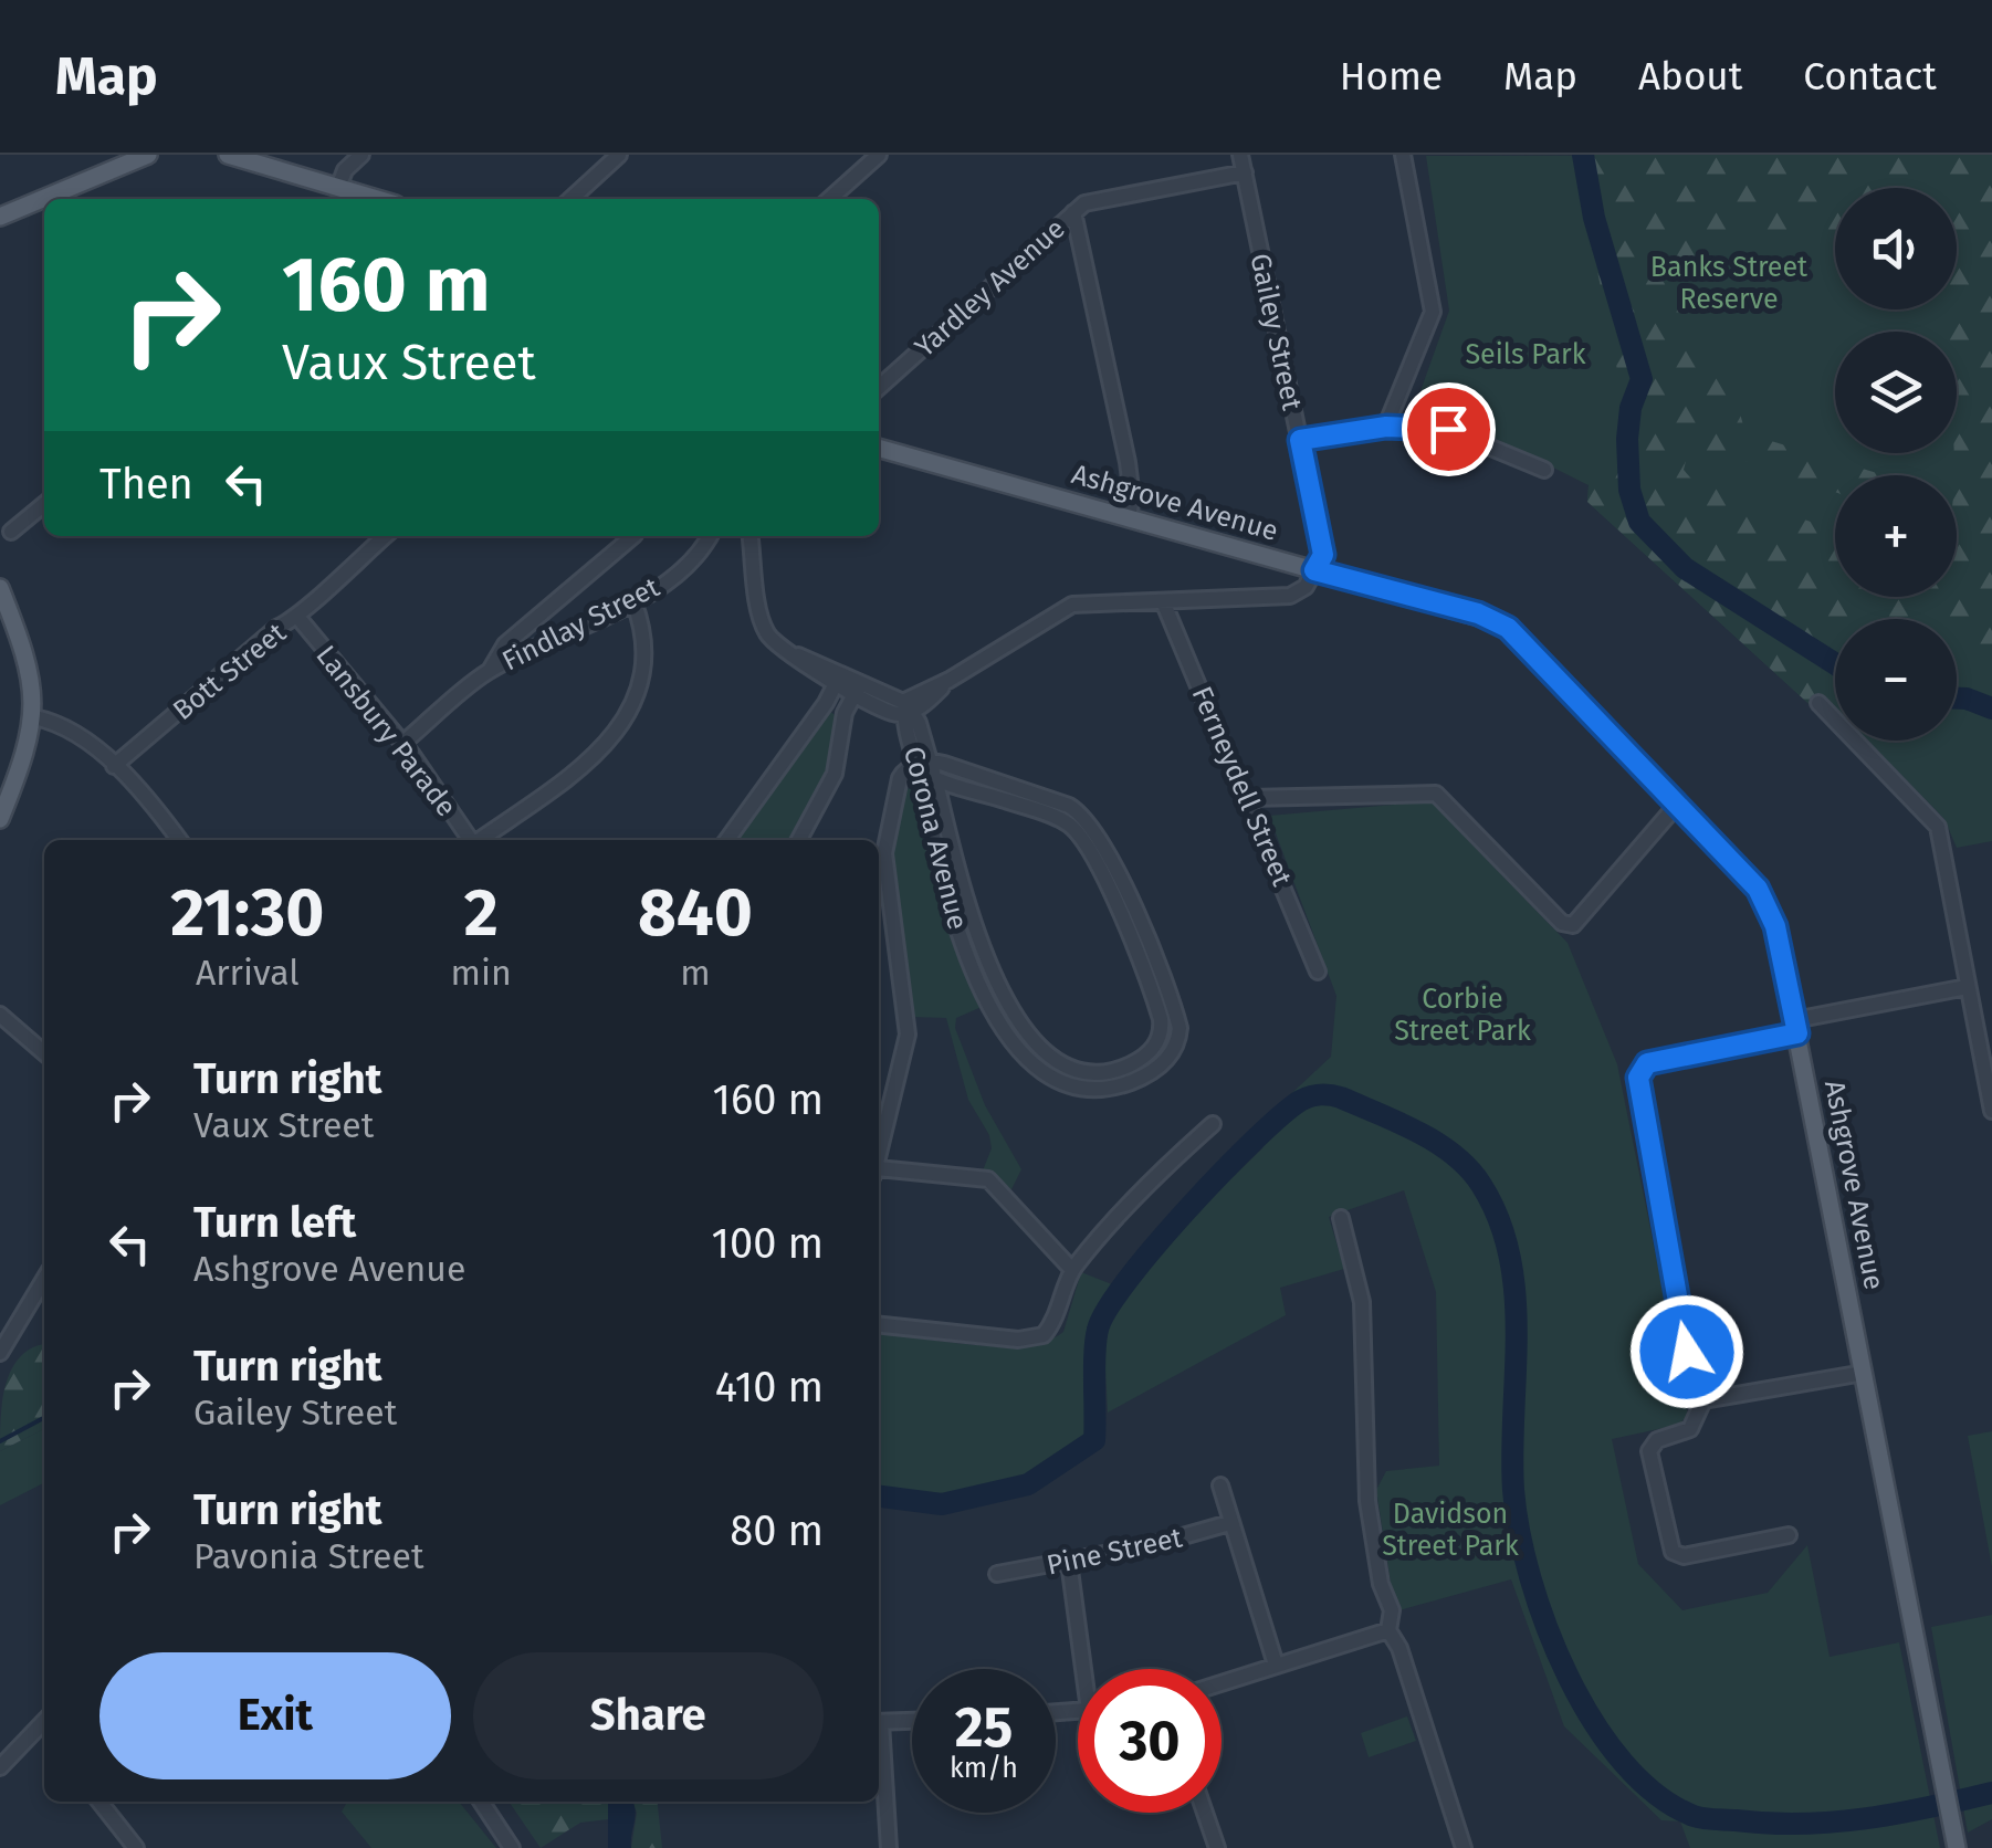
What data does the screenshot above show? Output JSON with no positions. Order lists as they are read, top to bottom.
{
  "streets": {
    "main road": ["Ashgrove Avenue"],
    "street": [
      "Yardley Avenue",
      "Gailey Street",
      "Findlay Street",
      "Bott Street",
      "Lansbury Parade",
      "Ferneydell Street",
      "Corona Avenue",
      "Pine Street"
    ]
  },
  "crossings": [
    ["Yardley Avenue", "Gailey Street"],
    ["Gailey Street", "Ashgrove Avenue"],
    ["Findlay Street", "Lansbury Parade"],
    ["Bott Street", "Lansbury Parade"]
  ],
  "parks": [
    "Banks Street Reserve",
    "Seils Park",
    "Corbie Street Park",
    "Davidson Street Park"
  ],
  "page": {
    "header": "Map",
    "nav": [
      "Home",
      "Map",
      "About",
      "Contact"
    ],
    "map_buttons": ["+", "−"],
    "turn": ["160 m", "Vaux Street"],
    "then": "Then",
    "eta": [
      "21:30",
      "Arrival",
      "2",
      "min",
      "840",
      "m"
    ],
    "list": [
      {
        "name": "Turn right",
        "note": "Vaux Street",
        "value": "160 m"
      },
      {
        "name": "Turn left",
        "note": "Ashgrove Avenue",
        "value": "100 m"
      },
      {
        "name": "Turn right",
        "note": "Gailey Street",
        "value": "410 m"
      },
      {
        "name": "Turn right",
        "note": "Pavonia Street",
        "value": "80 m"
      }
    ],
    "buttons": ["Exit", "Share"],
    "speed": "25 km/h",
    "limit": "30"
  }
}
